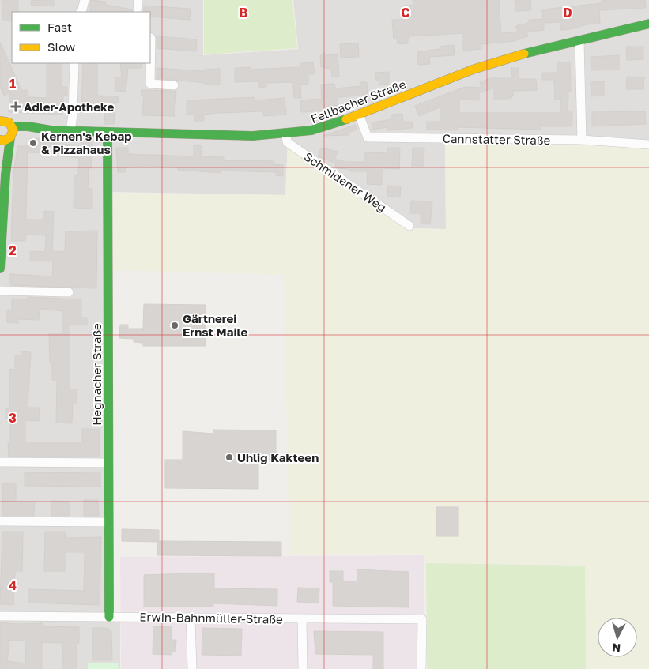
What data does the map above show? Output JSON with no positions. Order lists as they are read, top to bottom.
{
  "streets": {
    "main road": ["Fellbacher Straße", "Hegnacher Straße"],
    "street": ["Cannstatter Straße", "Schmidener Weg", "Erwin-Bahnmüller-Straße"]
  },
  "crossings": [
    ["Fellbacher Straße", "Cannstatter Straße"],
    ["Fellbacher Straße", "Schmidener Weg"],
    ["Fellbacher Straße", "Hegnacher Straße"],
    ["Hegnacher Straße", "Erwin-Bahnmüller-Straße"]
  ],
  "places": {
    "health": ["Adler-Apotheke"],
    "other": ["Kernen's Kebap & Pizzahaus", "Gärtnerei Ernst Maile", "Uhlig Kakteen"]
  },
  "legend": ["Fast", "Slow"],
  "north": "bottom",
  "grid": {
    "columns": ["B", "C", "D"],
    "rows": [
      "1",
      "2",
      "3",
      "4"
    ]
  }
}
